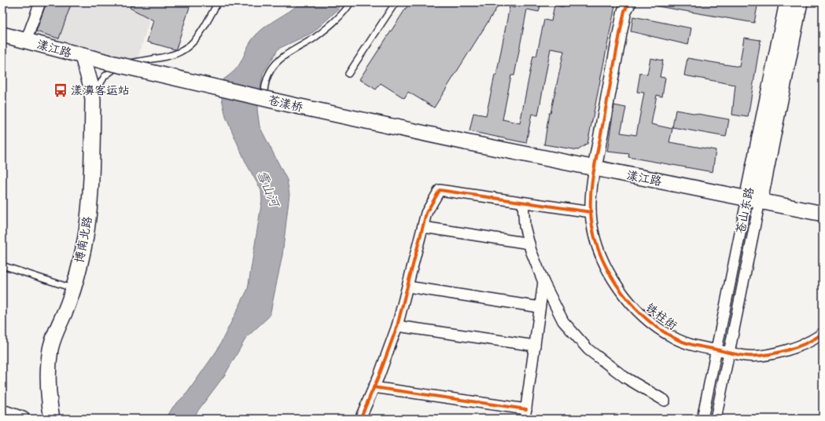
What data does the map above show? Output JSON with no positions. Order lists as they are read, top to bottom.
{
  "streets": {
    "main road": [
      "漾江路",
      "苍漾桥",
      "苍山东路",
      "博南北路"
    ],
    "street": ["铁柱街"]
  },
  "crossings": [
    ["漾江路", "苍漾桥"],
    ["漾江路", "苍山东路"],
    ["漾江路", "博南北路"],
    ["漾江路", "铁柱街"],
    ["苍山东路", "铁柱街"]
  ],
  "water": ["雪山河"],
  "places": {
    "bus stop": ["漾濞客运站"]
  }
}
